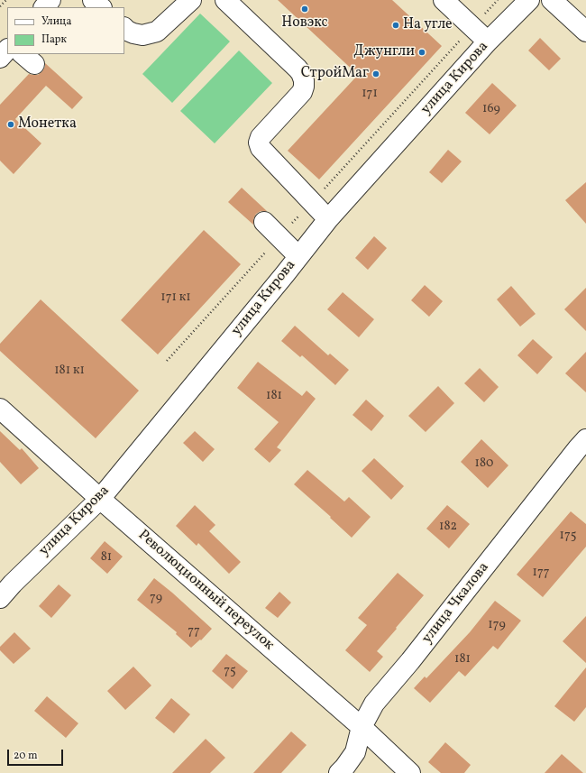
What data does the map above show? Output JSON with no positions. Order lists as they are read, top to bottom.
{
  "streets": {
    "street": ["улица Кирова", "Революционный переулок", "улица Чкалова"]
  },
  "crossings": [
    ["улица Кирова", "Революционный переулок"],
    ["Революционный переулок", "улица Чкалова"]
  ],
  "places": [
    "Новэкс",
    "На угле",
    "Джунгли",
    "СтройМаг",
    "Монетка"
  ],
  "house_numbers": [
    "171",
    "169",
    "171 к1",
    "181 к1",
    "181",
    "180",
    "182",
    "175",
    "81",
    "177",
    "79",
    "179",
    "77",
    "181",
    "75"
  ],
  "legend": ["Улица", "Парк"],
  "scale_bar": "20 m"
}
